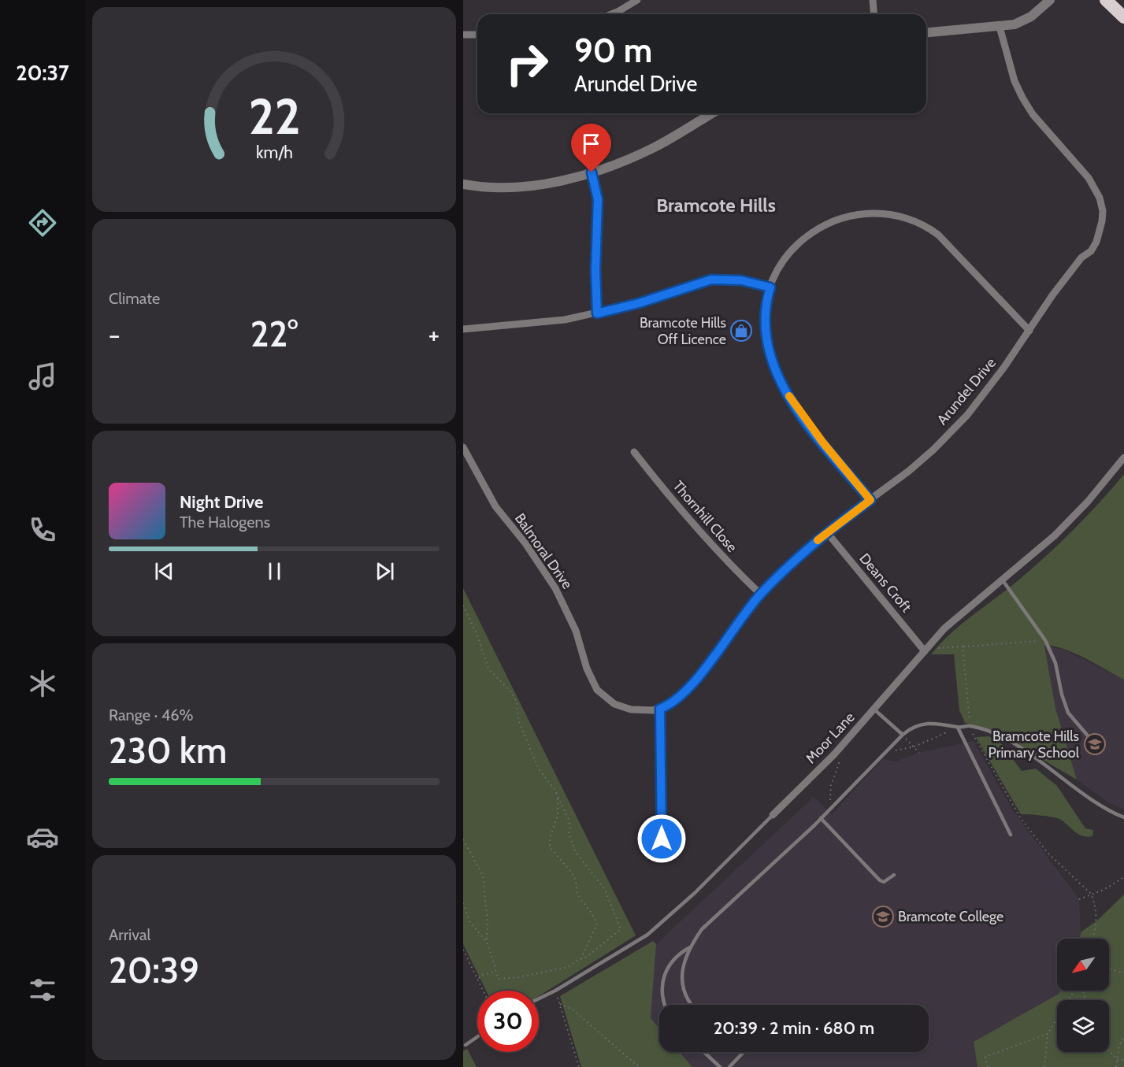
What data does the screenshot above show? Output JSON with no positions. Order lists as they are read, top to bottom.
{
  "streets": {
    "street": [
      "Arundel Drive",
      "Thornhill Close",
      "Balmoral Drive",
      "Deans Croft",
      "Moor Lane"
    ]
  },
  "crossings": [
    ["Arundel Drive", "Thornhill Close"],
    ["Arundel Drive", "Balmoral Drive"],
    ["Arundel Drive", "Deans Croft"],
    ["Deans Croft", "Moor Lane"]
  ],
  "districts": ["Bramcote Hills"],
  "places": {
    "shop": ["Bramcote Hills Off Licence"],
    "school or university": ["Bramcote Hills Primary School", "Bramcote College"]
  },
  "north": "bottom left",
  "page": {
    "tabs": "20:37",
    "turn": ["90 m", "Arundel Drive"],
    "tile": [
      "Climate",
      ["Range · 46%", "230 km"],
      ["Arrival", "20:39"]
    ],
    "heat": ["−", "22°", "+"],
    "song": ["Night Drive", "The Halogens"],
    "limit": "30",
    "trip": "20:39 · 2 min · 680 m",
    "gauge": ["22", "km/h"]
  }
}
